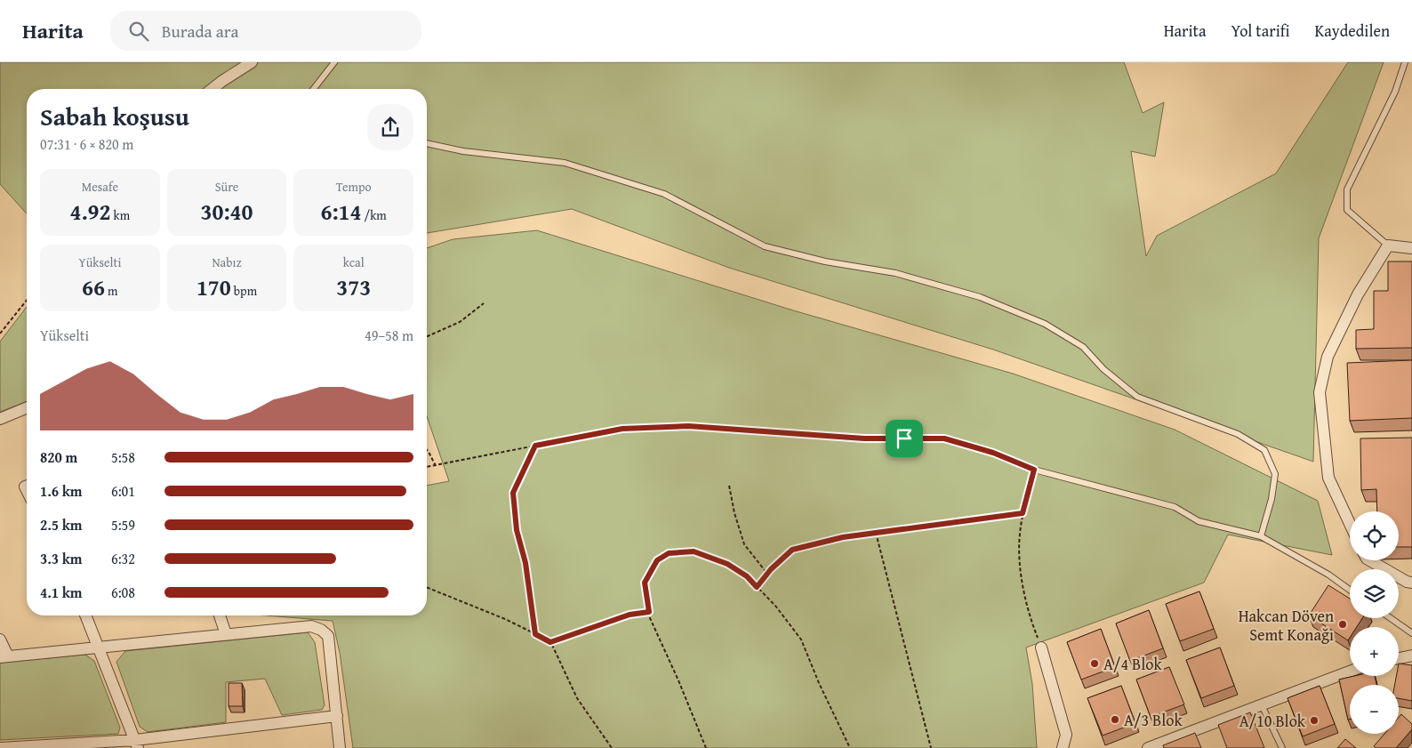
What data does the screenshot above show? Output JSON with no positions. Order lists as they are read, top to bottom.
{
  "places": [
    "Hakcan Döven Semt Konağı",
    "A/4 Blok",
    "A/3 Blok",
    "A/10 Blok"
  ],
  "page": {
    "header": "Harita",
    "search": "Burada ara",
    "nav": ["Harita", "Yol tarifi", "Kaydedilen"],
    "heading": ["Sabah koşusu", "07:31 · 6 × 820 m"],
    "stats": [
      ["Mesafe", "4.92 km"],
      ["Süre", "30:40"],
      ["Tempo", "6:14 /km"],
      ["Yükselti", "66 m"],
      ["Nabız", "170 bpm"],
      ["kcal", "373"]
    ],
    "chart": ["Yükselti", "49–58 m"],
    "list": [
      {
        "name": "820 m",
        "note": "5:58"
      },
      {
        "name": "1.6 km",
        "note": "6:01"
      },
      {
        "name": "2.5 km",
        "note": "5:59"
      },
      {
        "name": "3.3 km",
        "note": "6:32"
      },
      {
        "name": "4.1 km",
        "note": "6:08"
      }
    ],
    "map_buttons": ["+", "−"]
  }
}
